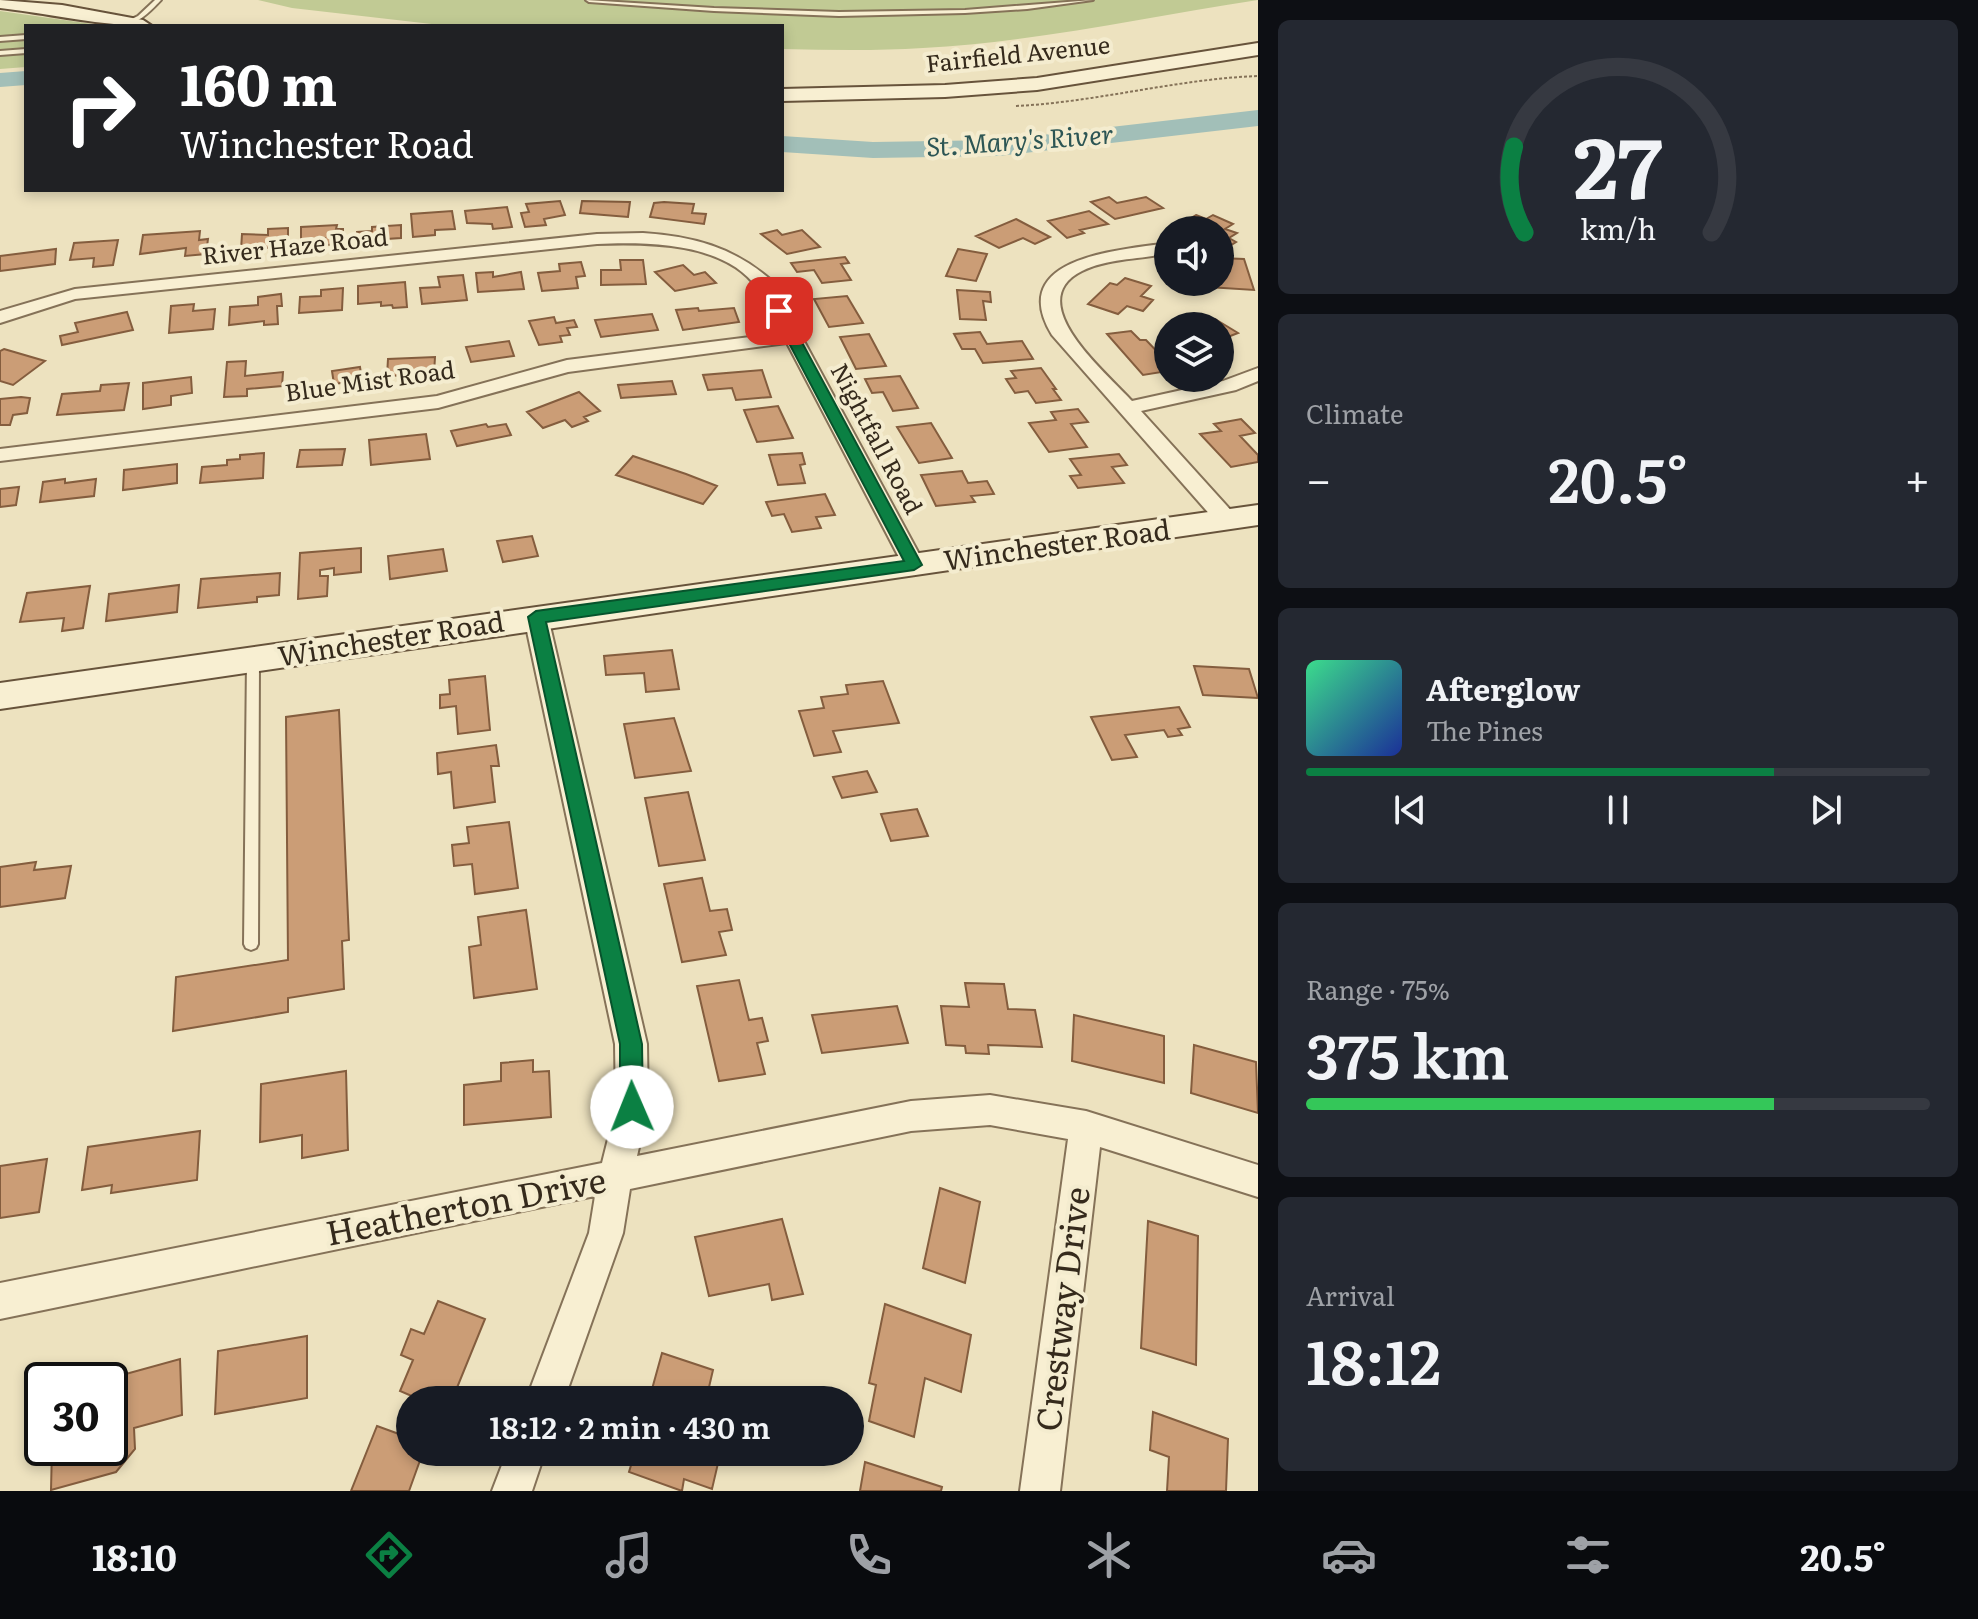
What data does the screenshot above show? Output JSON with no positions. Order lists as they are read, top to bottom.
{
  "streets": {
    "street": [
      "Fairfield Avenue",
      "River Haze Road",
      "Blue Mist Road",
      "Nightfall Road",
      "Winchester Road",
      "Heatherton Drive",
      "Crestway Drive"
    ]
  },
  "crossings": [
    ["River Haze Road", "Nightfall Road"],
    ["Blue Mist Road", "Nightfall Road"],
    ["Nightfall Road", "Winchester Road"],
    ["Heatherton Drive", "Crestway Drive"]
  ],
  "water": ["St. Mary's River"],
  "page": {
    "turn": ["160 m", "Winchester Road"],
    "tile": [
      "Climate",
      ["Range · 75%", "375 km"],
      ["Arrival", "18:12"]
    ],
    "heat": ["−", "20.5°", "+"],
    "song": ["Afterglow", "The Pines"],
    "limit": "30",
    "trip": "18:12 · 2 min · 430 m",
    "tabs": ["18:10", "20.5°"],
    "gauge": ["27", "km/h"]
  }
}
